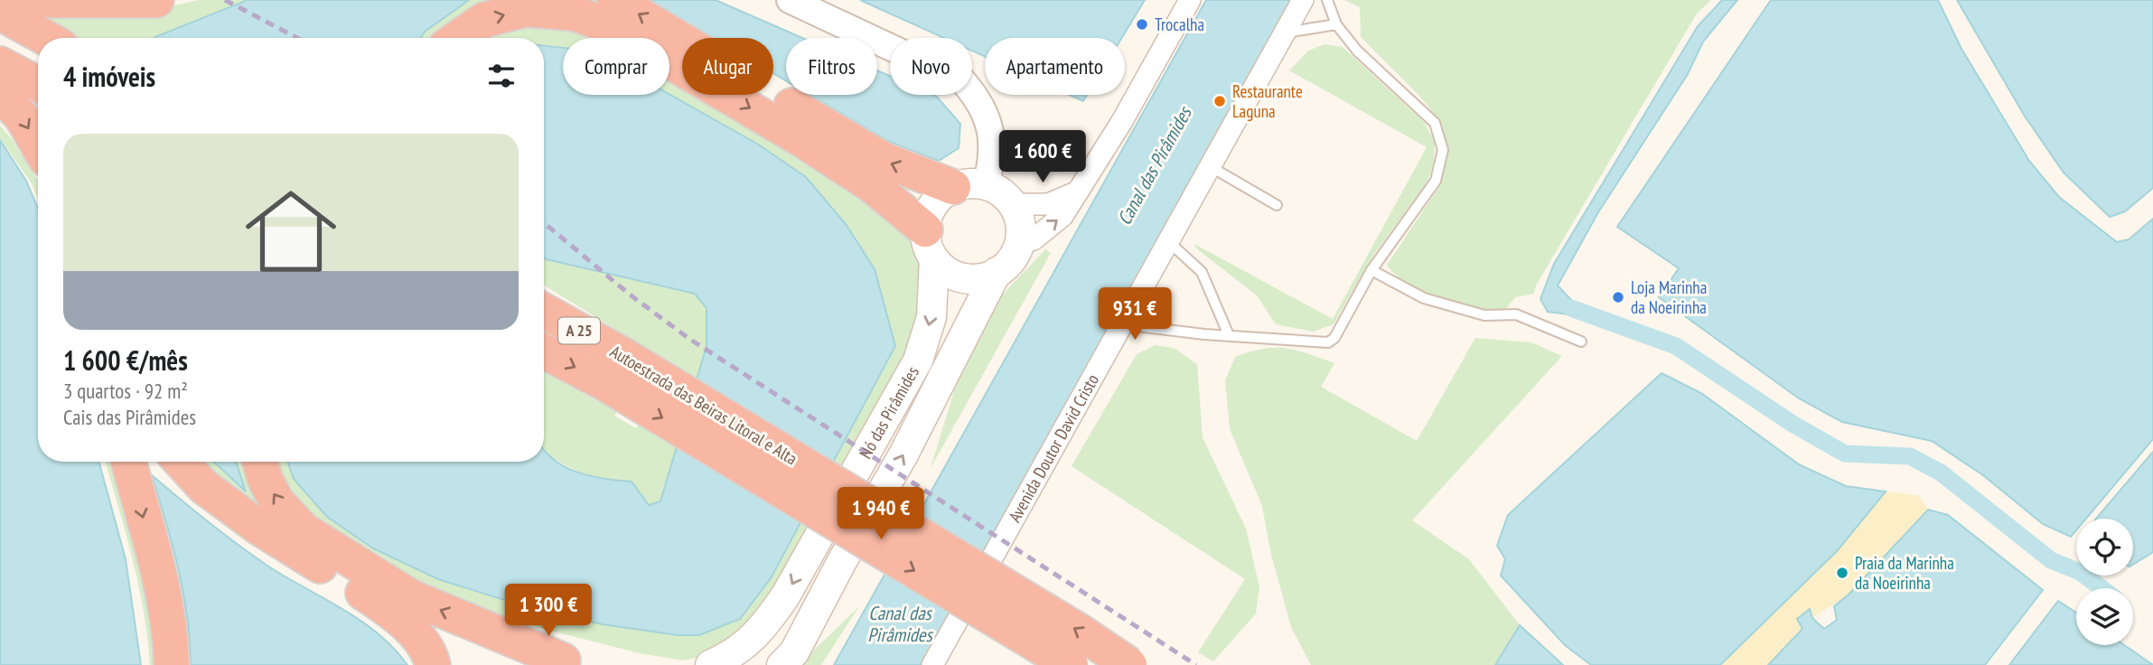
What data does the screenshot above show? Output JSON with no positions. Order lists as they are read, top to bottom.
{
  "streets": {
    "highway": ["A 25", "Autoestrada das Beiras Litoral e Alta"],
    "main road": ["Nó das Pirâmides"],
    "street": ["Avenida Doutor David Cristo"]
  },
  "water": ["Canal das Pirâmides"],
  "places": [
    "Trocalha",
    "Restaurante Laguna",
    "Loja Marinha da Noeirinha",
    "Praia da Marinha da Noeirinha"
  ],
  "page": {
    "chip": [
      "Comprar",
      "Alugar",
      "Filtros",
      "Novo",
      "Apartamento"
    ],
    "heading": "4 imóveis",
    "list": [
      {
        "name": "1 600 €/mês",
        "note": "3 quartos · 92 m² · Cais das Pirâmides"
      }
    ],
    "price": [
      "1 600 €",
      "931 €",
      "1 940 €",
      "1 300 €"
    ]
  }
}
